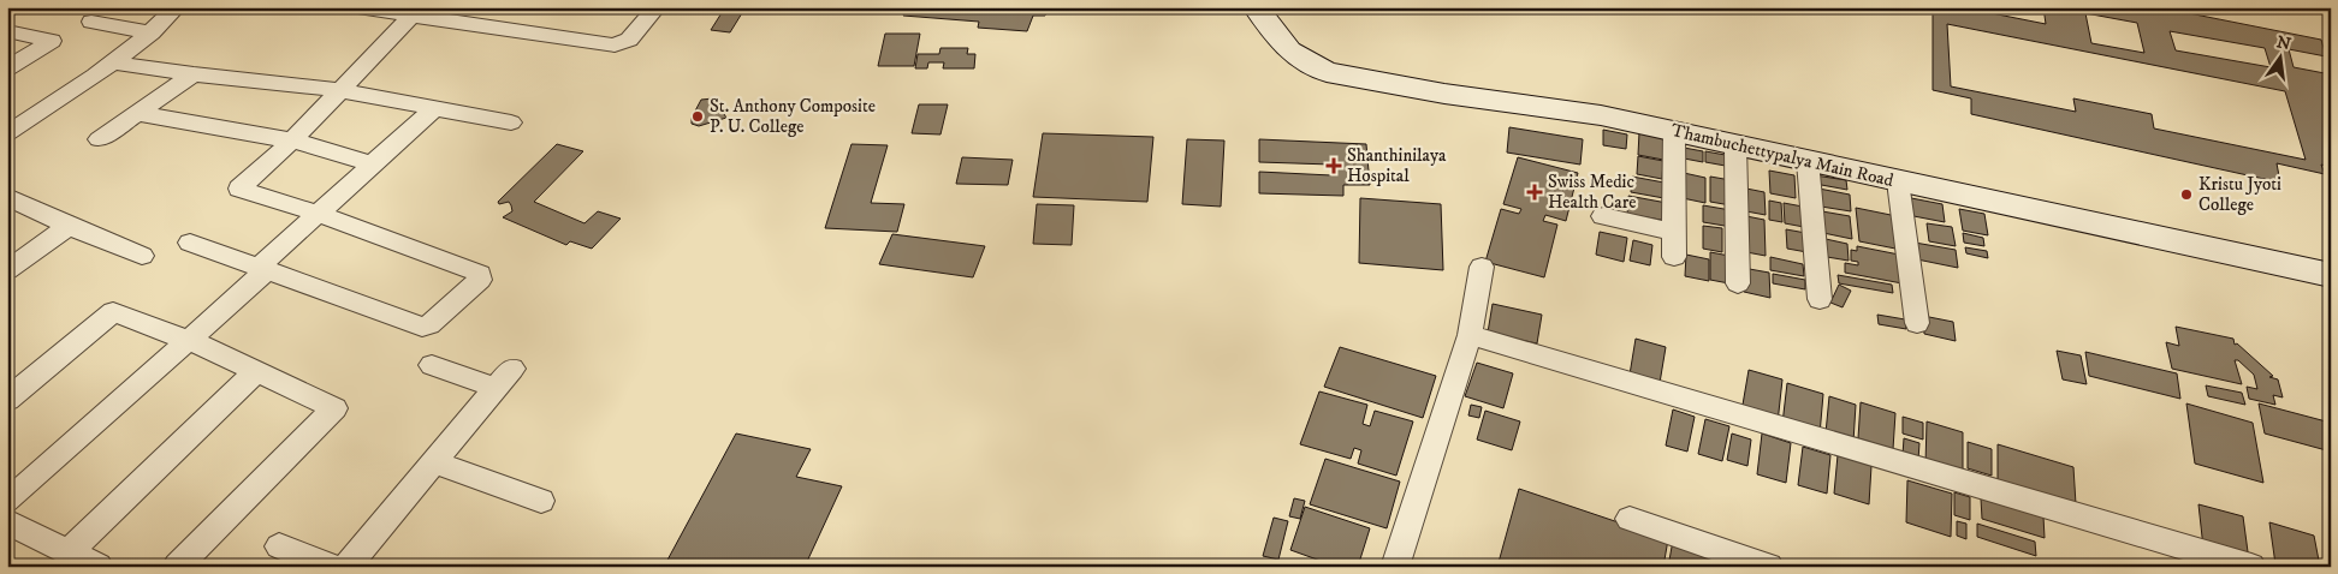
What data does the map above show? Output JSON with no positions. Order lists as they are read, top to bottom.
{
  "streets": {
    "main road": ["Thambuchettypalya Main Road"]
  },
  "places": {
    "other": ["St. Anthony Composite P. U. College", "Kristu Jyoti College"],
    "health": ["Shanthinilaya Hospital", "Swiss Medic Health Care"]
  },
  "north": "top"
}
